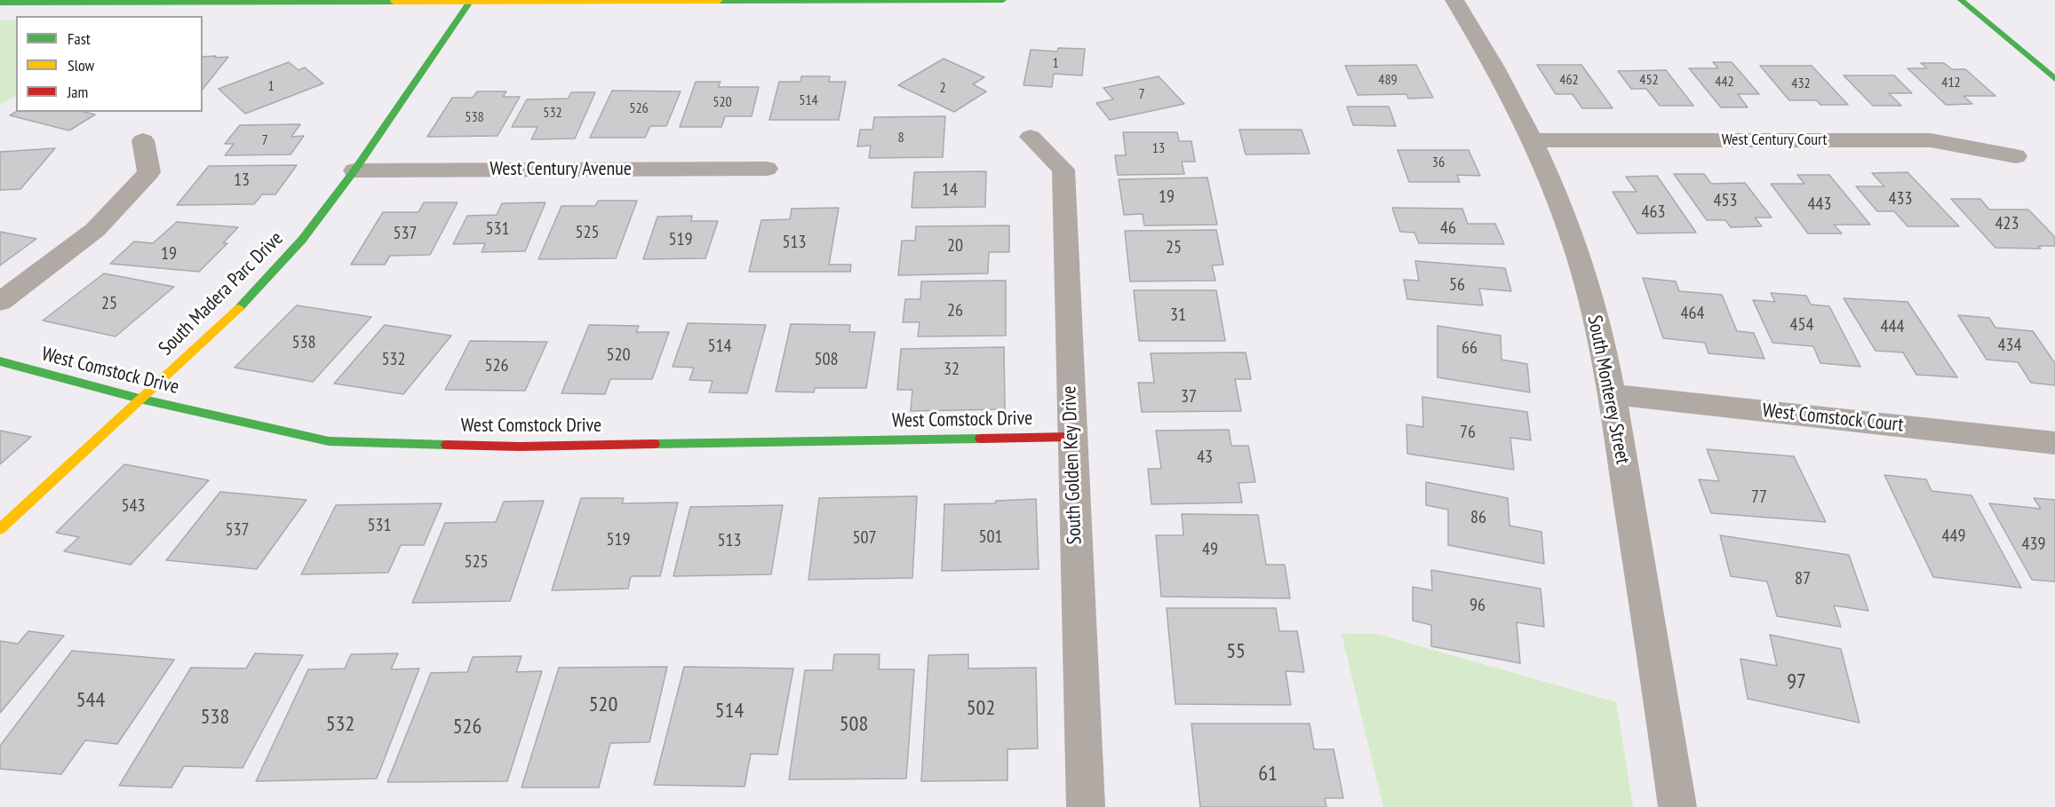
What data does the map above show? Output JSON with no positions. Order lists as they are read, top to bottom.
{
  "streets": {
    "street": [
      "West Century Court",
      "West Century Avenue",
      "South Madera Parc Drive",
      "West Comstock Drive",
      "South Monterey Street",
      "West Comstock Court",
      "South Golden Key Drive"
    ]
  },
  "crossings": [
    ["West Century Court", "South Monterey Street"],
    ["West Century Avenue", "South Madera Parc Drive"],
    ["South Madera Parc Drive", "West Comstock Drive"],
    ["West Comstock Drive", "South Golden Key Drive"],
    ["South Monterey Street", "West Comstock Court"]
  ],
  "house_numbers": [
    "1",
    "489",
    "462",
    "452",
    "442",
    "412",
    "432",
    "1",
    "2",
    "7",
    "514",
    "520",
    "526",
    "532",
    "538",
    "8",
    "7",
    "13",
    "36",
    "13",
    "14",
    "19",
    "433",
    "453",
    "443",
    "463",
    "423",
    "46",
    "531",
    "525",
    "537",
    "519",
    "513",
    "20",
    "25",
    "19",
    "56",
    "25",
    "26",
    "464",
    "31",
    "454",
    "444",
    "538",
    "434",
    "514",
    "66",
    "520",
    "532",
    "508",
    "526",
    "32",
    "37",
    "76",
    "43",
    "77",
    "543",
    "86",
    "531",
    "537",
    "449",
    "501",
    "507",
    "519",
    "513",
    "439",
    "49",
    "525",
    "87",
    "96",
    "55",
    "97",
    "544",
    "520",
    "502",
    "514",
    "538",
    "532",
    "508",
    "526",
    "61"
  ],
  "legend": ["Fast", "Slow", "Jam"]
}
